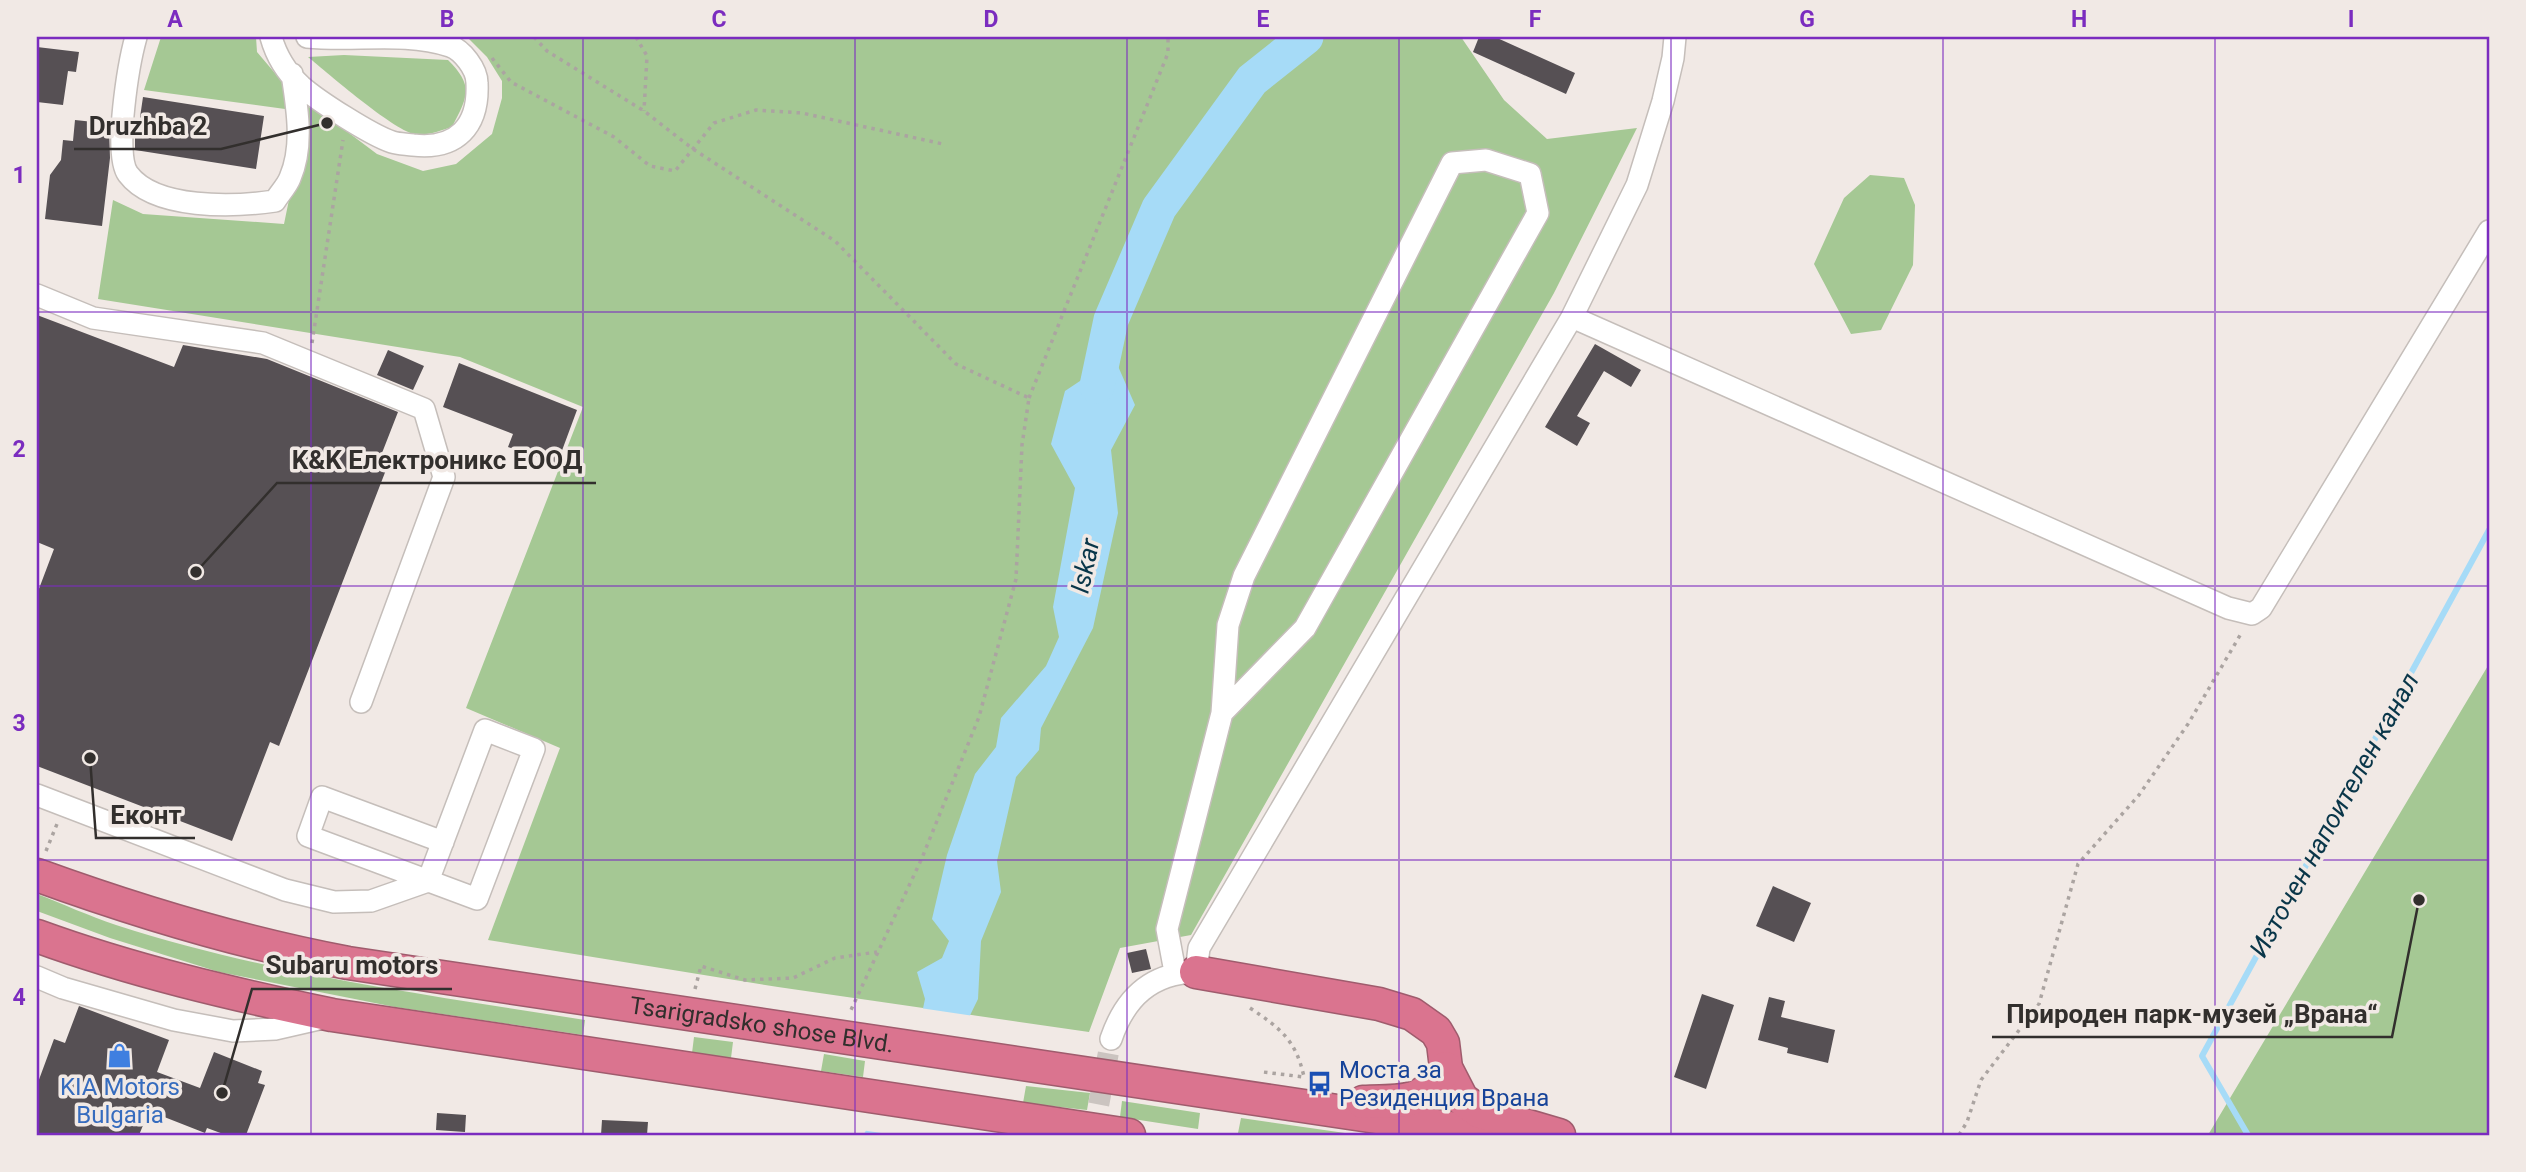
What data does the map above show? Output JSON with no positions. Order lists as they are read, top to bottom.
{
  "streets": {
    "highway": ["Tsarigradsko shose Blvd."]
  },
  "water": ["Iskar", "Източен напоителен канал"],
  "places": {
    "other": [
      "Druzhba 2",
      "K&K Електроникс ЕООД",
      "Еконт",
      "Природен парк-музей „Врана“",
      "Subaru motors"
    ],
    "shop": ["KIA Motors Bulgaria"],
    "bus stop": ["Моста за Резиденция Врана"]
  },
  "grid": {
    "columns": [
      "A",
      "B",
      "C",
      "D",
      "E",
      "F",
      "G",
      "H",
      "I"
    ],
    "rows": [
      "1",
      "2",
      "3",
      "4"
    ]
  }
}
